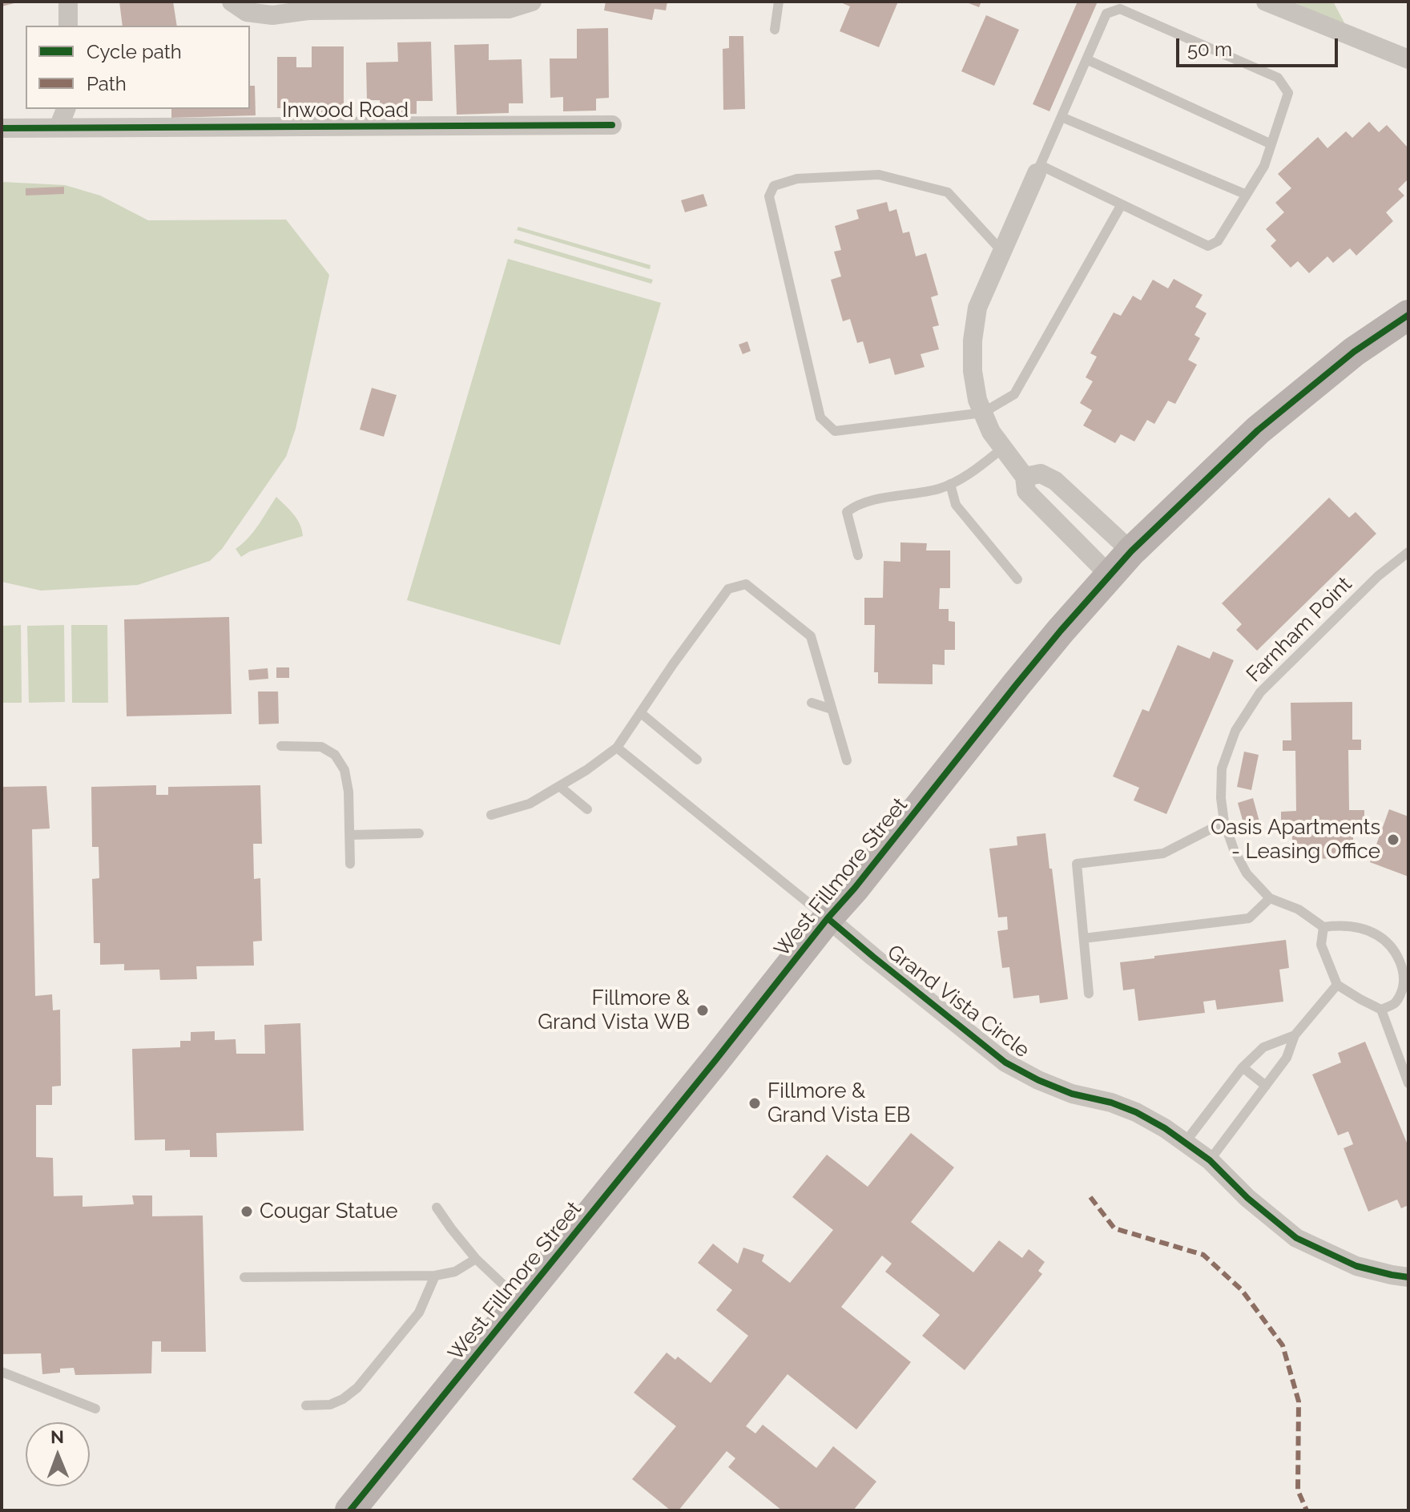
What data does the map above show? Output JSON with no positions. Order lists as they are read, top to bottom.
{
  "streets": {
    "main road": ["West Fillmore Street"],
    "street": ["Inwood Road", "Grand Vista Circle"],
    "lane": ["Farnham Point"]
  },
  "crossings": [
    ["West Fillmore Street", "Grand Vista Circle"]
  ],
  "places": [
    "Oasis Apartments - Leasing Office",
    "Fillmore & Grand Vista WB",
    "Fillmore & Grand Vista EB",
    "Cougar Statue"
  ],
  "legend": ["Cycle path", "Path"],
  "scale_bar": "50 m",
  "north": "top"
}
